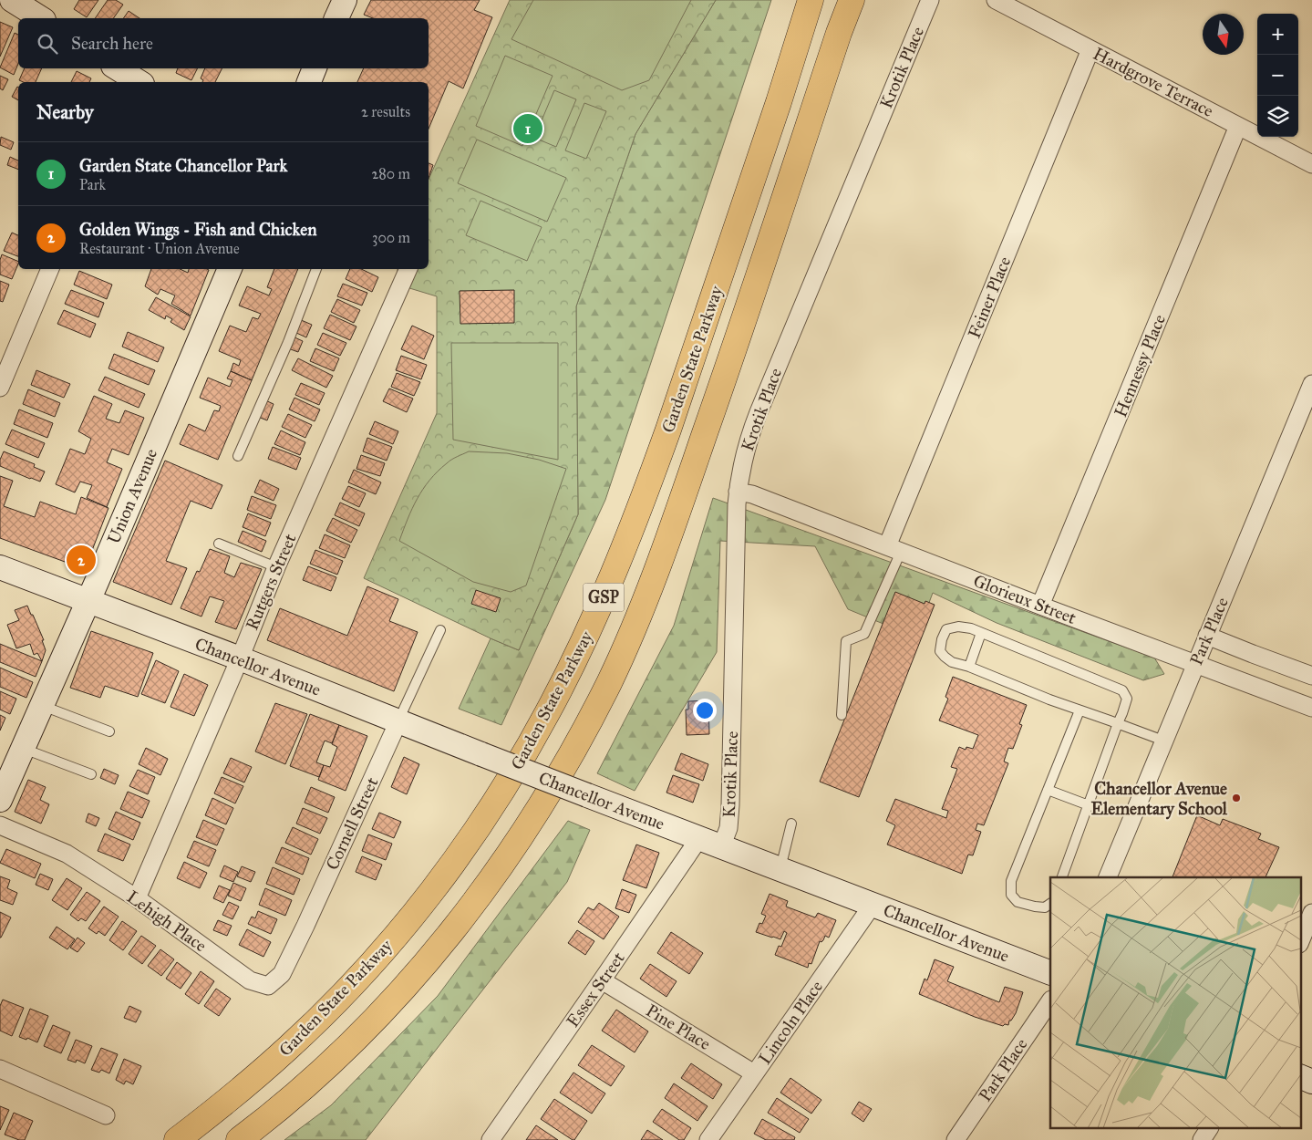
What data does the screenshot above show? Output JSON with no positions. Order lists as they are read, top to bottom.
{
  "streets": {
    "highway": ["Garden State Parkway", "GSP"],
    "main road": ["Union Avenue", "Chancellor Avenue"],
    "street": [
      "Krotik Place",
      "Hardgrove Terrace",
      "Feiner Place",
      "Hennessy Place",
      "Rutgers Street",
      "Glorieux Street",
      "Park Place",
      "Cornell Street",
      "Lehigh Place",
      "Essex Street",
      "Lincoln Place",
      "Pine Place"
    ]
  },
  "crossings": [
    ["Krotik Place", "Glorieux Street"],
    ["Krotik Place", "Chancellor Avenue"],
    ["Hardgrove Terrace", "Feiner Place"],
    ["Hardgrove Terrace", "Hennessy Place"],
    ["Feiner Place", "Glorieux Street"],
    ["Hennessy Place", "Glorieux Street"],
    ["Union Avenue", "Chancellor Avenue"],
    ["Rutgers Street", "Chancellor Avenue"],
    ["Rutgers Street", "Lehigh Place"],
    ["Glorieux Street", "Park Place"],
    ["Chancellor Avenue", "Cornell Street"],
    ["Chancellor Avenue", "Essex Street"],
    ["Chancellor Avenue", "Lincoln Place"],
    ["Cornell Street", "Lehigh Place"],
    ["Essex Street", "Pine Place"],
    ["Lincoln Place", "Pine Place"]
  ],
  "places": ["Chancellor Avenue Elementary School"],
  "north": "bottom",
  "page": {
    "map_buttons": ["+", "−"],
    "search": "Search here",
    "heading": ["Nearby", "2 results"],
    "pins": ["1", "2"],
    "list": [
      {
        "mark": "1",
        "name": "Garden State Chancellor Park",
        "note": "Park",
        "value": "280 m"
      },
      {
        "mark": "2",
        "name": "Golden Wings - Fish and Chicken",
        "note": "Restaurant · Union Avenue",
        "value": "300 m"
      }
    ]
  }
}
